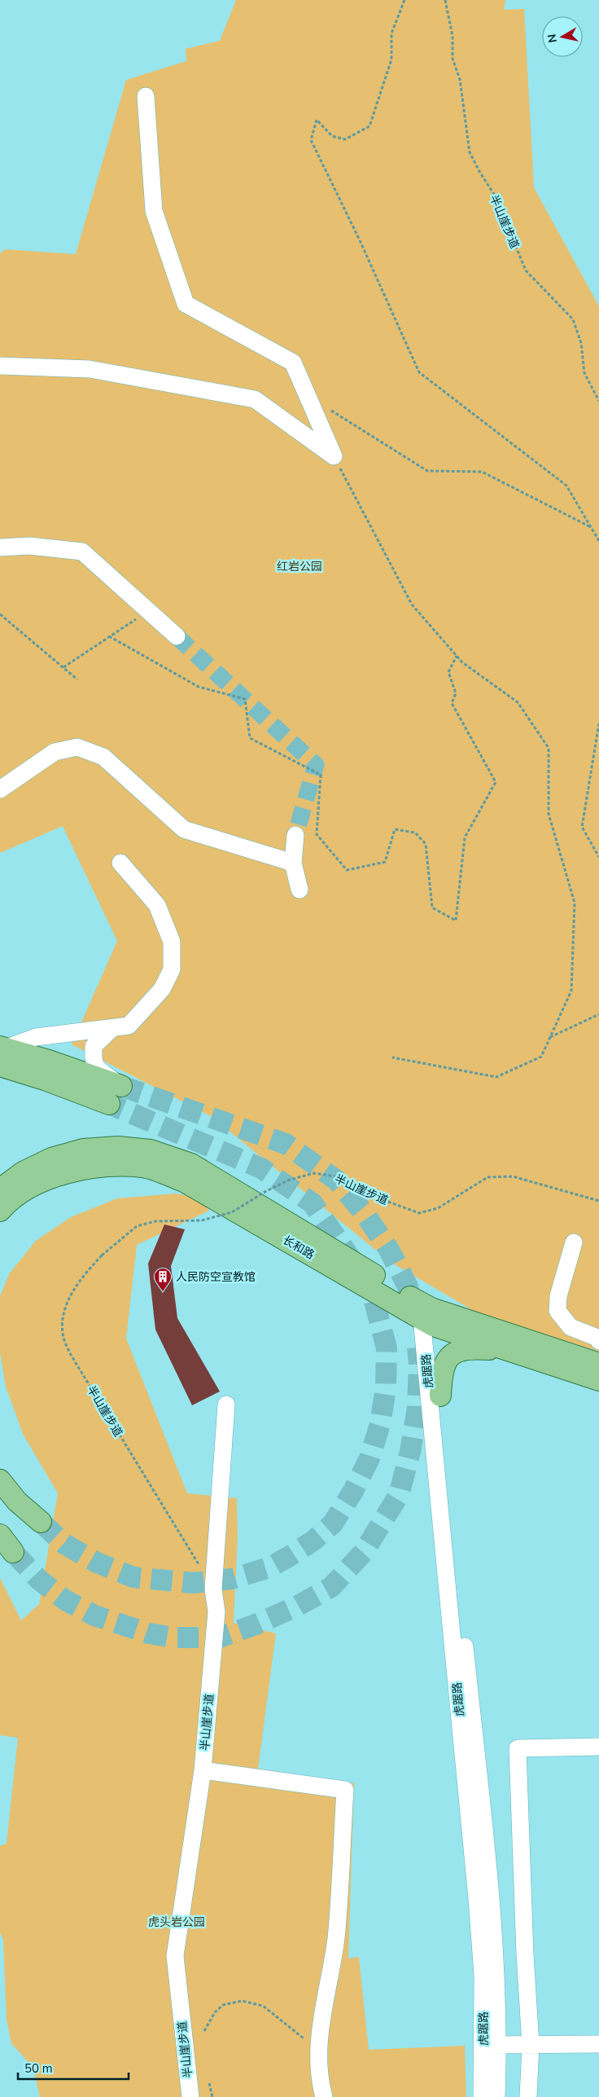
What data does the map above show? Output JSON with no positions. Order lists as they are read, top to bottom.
{
  "streets": {
    "main road": ["长和路"],
    "street": ["半山崖步道", "虎踞路"]
  },
  "crossings": [
    ["长和路", "虎踞路"]
  ],
  "parks": ["红岩公园", "虎头岩公园"],
  "places": {
    "building": ["人民防空宣教馆"]
  },
  "scale_bar": "50 m",
  "north": "left"
}
